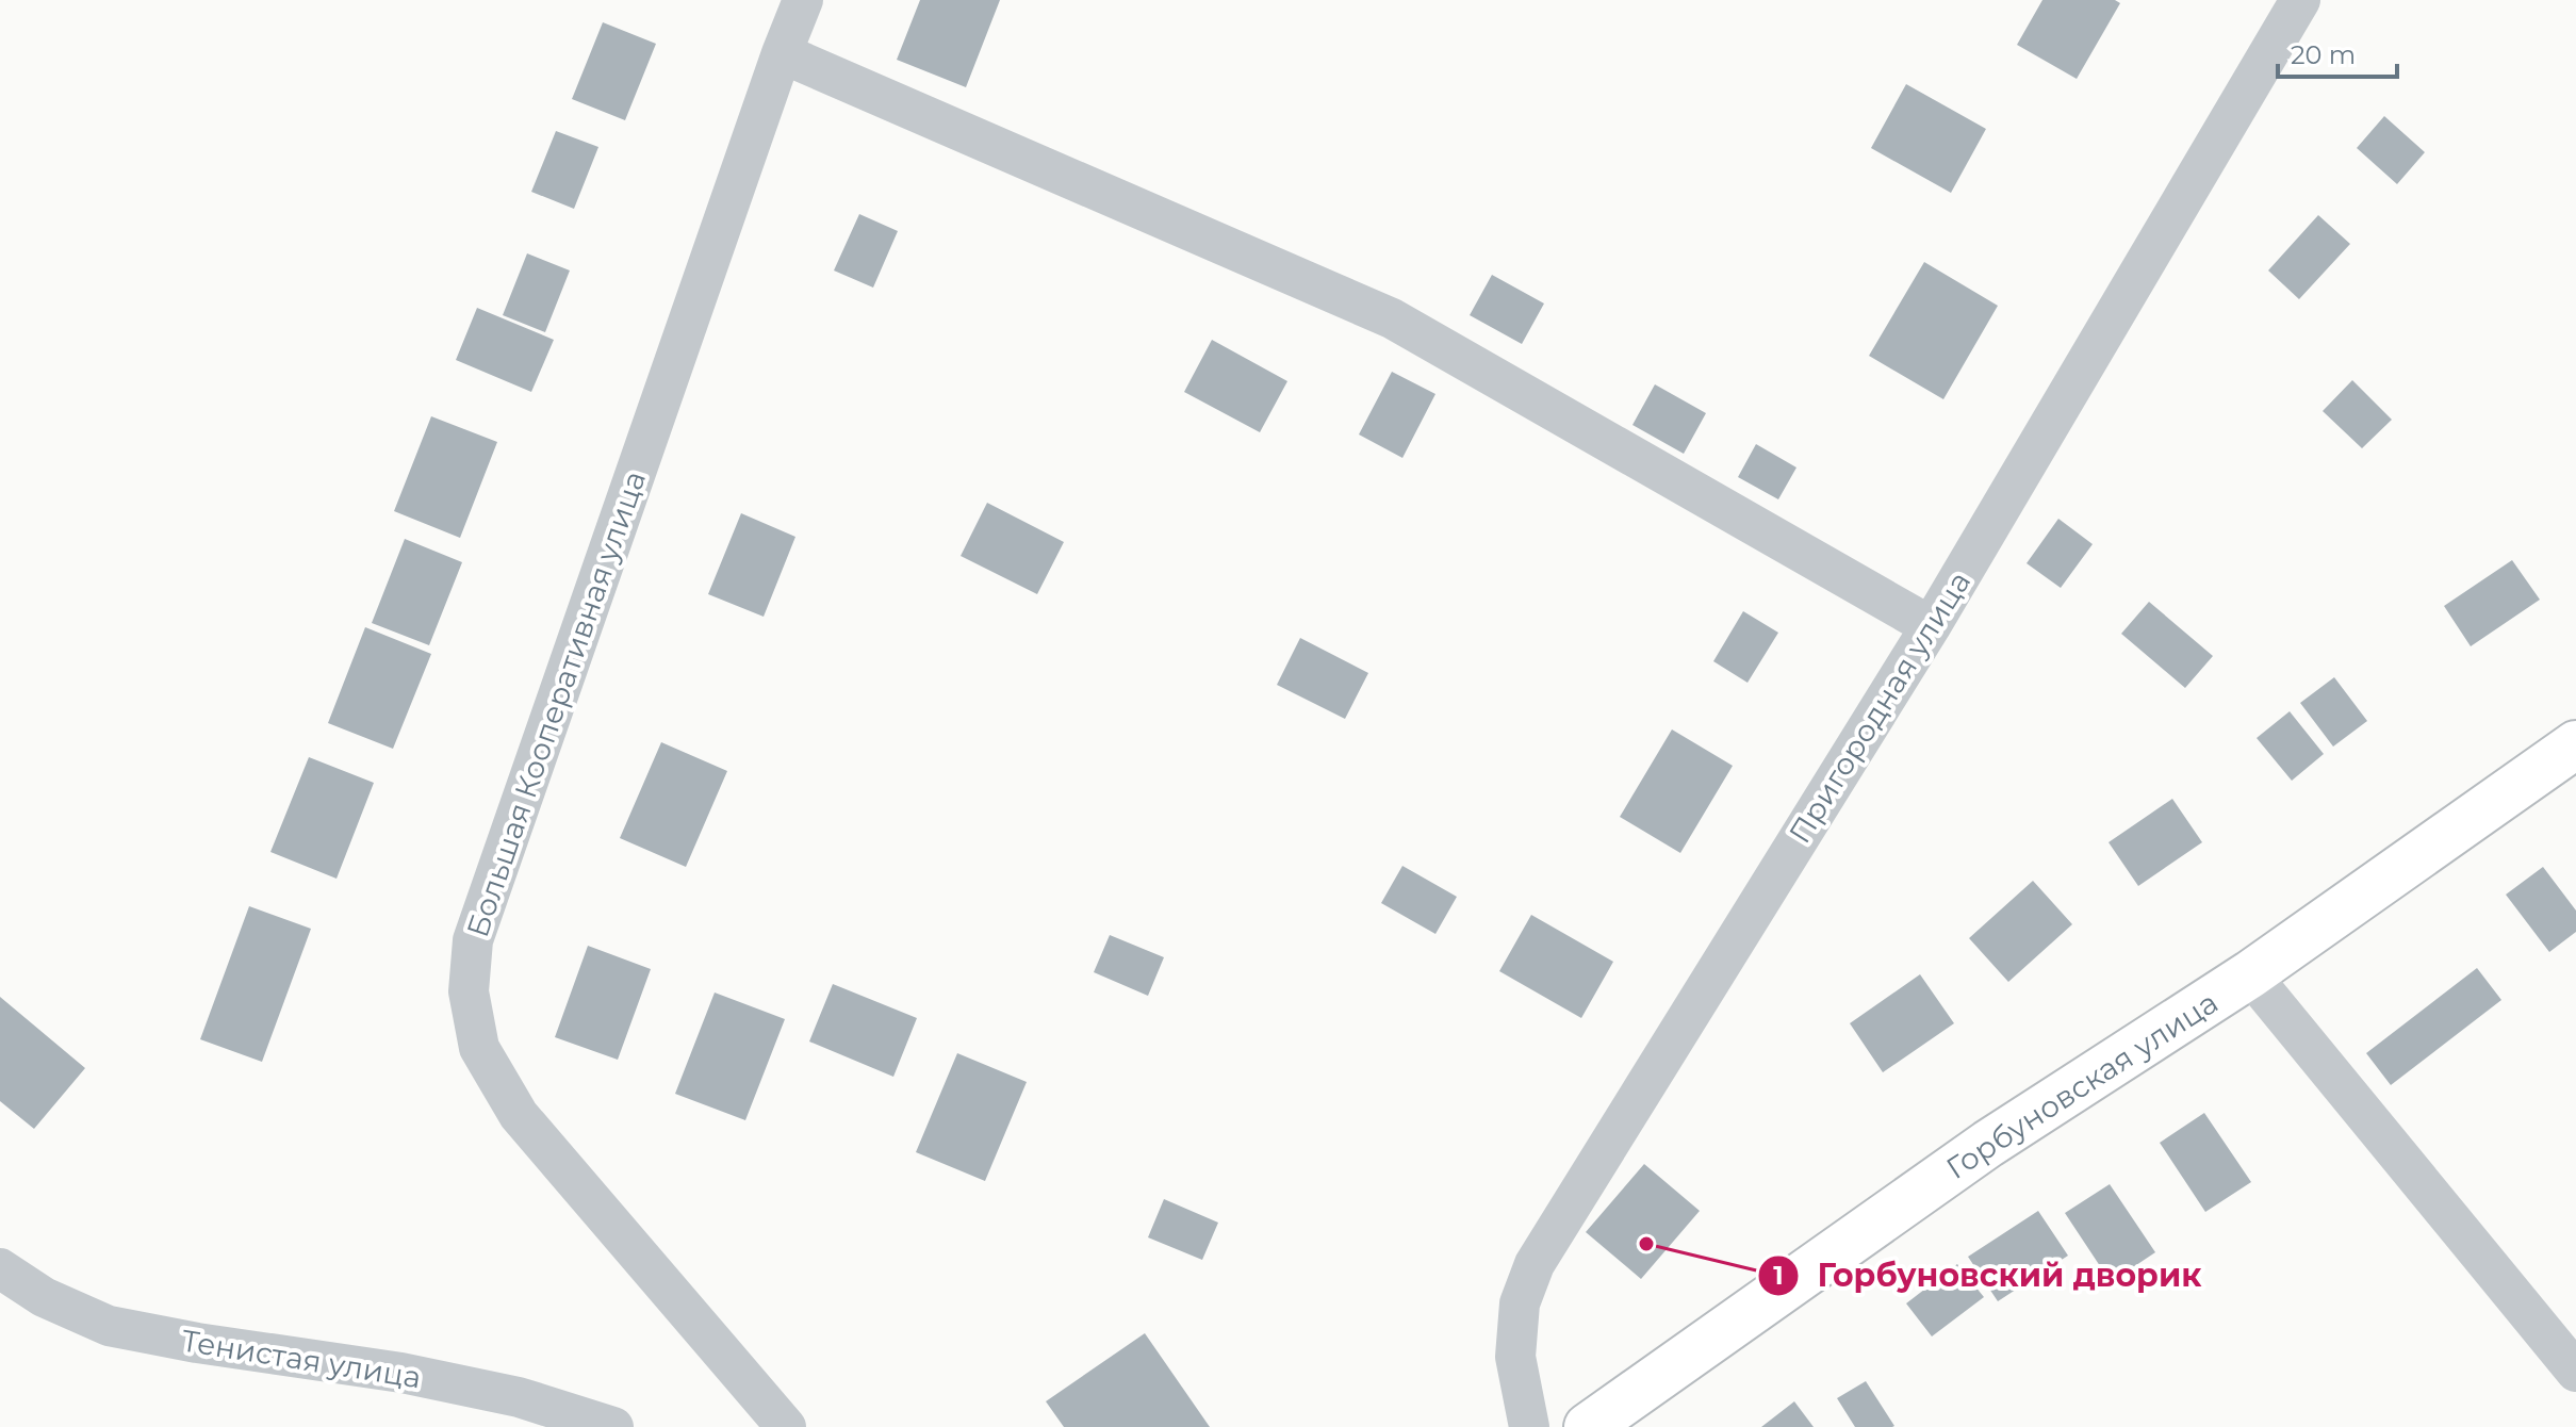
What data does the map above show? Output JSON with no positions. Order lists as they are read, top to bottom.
{
  "streets": {
    "main road": ["Горбуновская улица"],
    "street": ["Большая Кооперативная улица", "Пригородная улица", "Тенистая улица"]
  },
  "places": ["Горбуновский дворик"],
  "scale_bar": "20 m"
}
